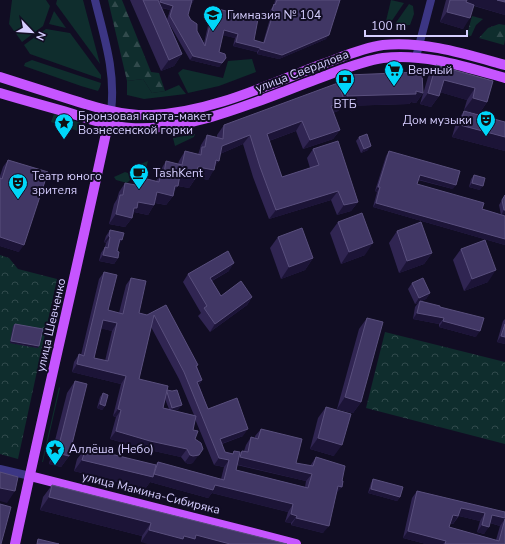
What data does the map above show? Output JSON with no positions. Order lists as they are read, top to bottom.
{
  "streets": {
    "main road": ["улица Свердлова", "улица Шевченко", "улица Мамина-Сибиряка"]
  },
  "crossings": [
    ["улица Свердлова", "улица Шевченко"],
    ["улица Шевченко", "улица Мамина-Сибиряка"]
  ],
  "places": {
    "school or university": ["Гимназия № 104"],
    "supermarket": ["Верный"],
    "bank": ["ВТБ"],
    "theatre": ["Дом музыки", "Театр юного зрителя"],
    "place": ["Бронзовая карта-макет Вознесенской горки", "Аллёша (Небо)"],
    "cafe": ["TashKent"]
  },
  "scale_bar": "100 m",
  "north": "bottom right"
}
